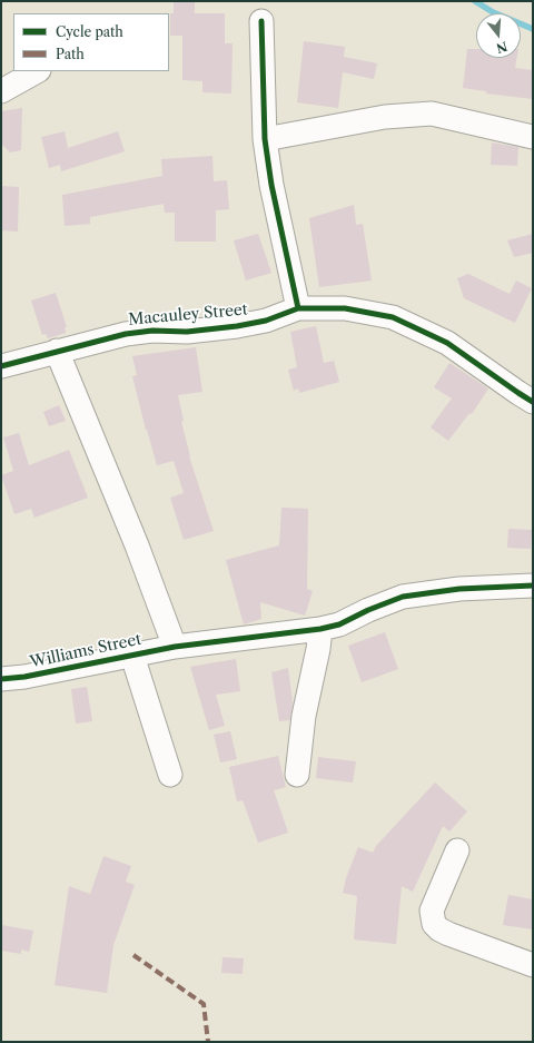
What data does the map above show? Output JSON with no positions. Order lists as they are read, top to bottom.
{
  "streets": {
    "street": ["Macauley Street", "Williams Street"]
  },
  "legend": ["Cycle path", "Path"],
  "north": "bottom"
}
